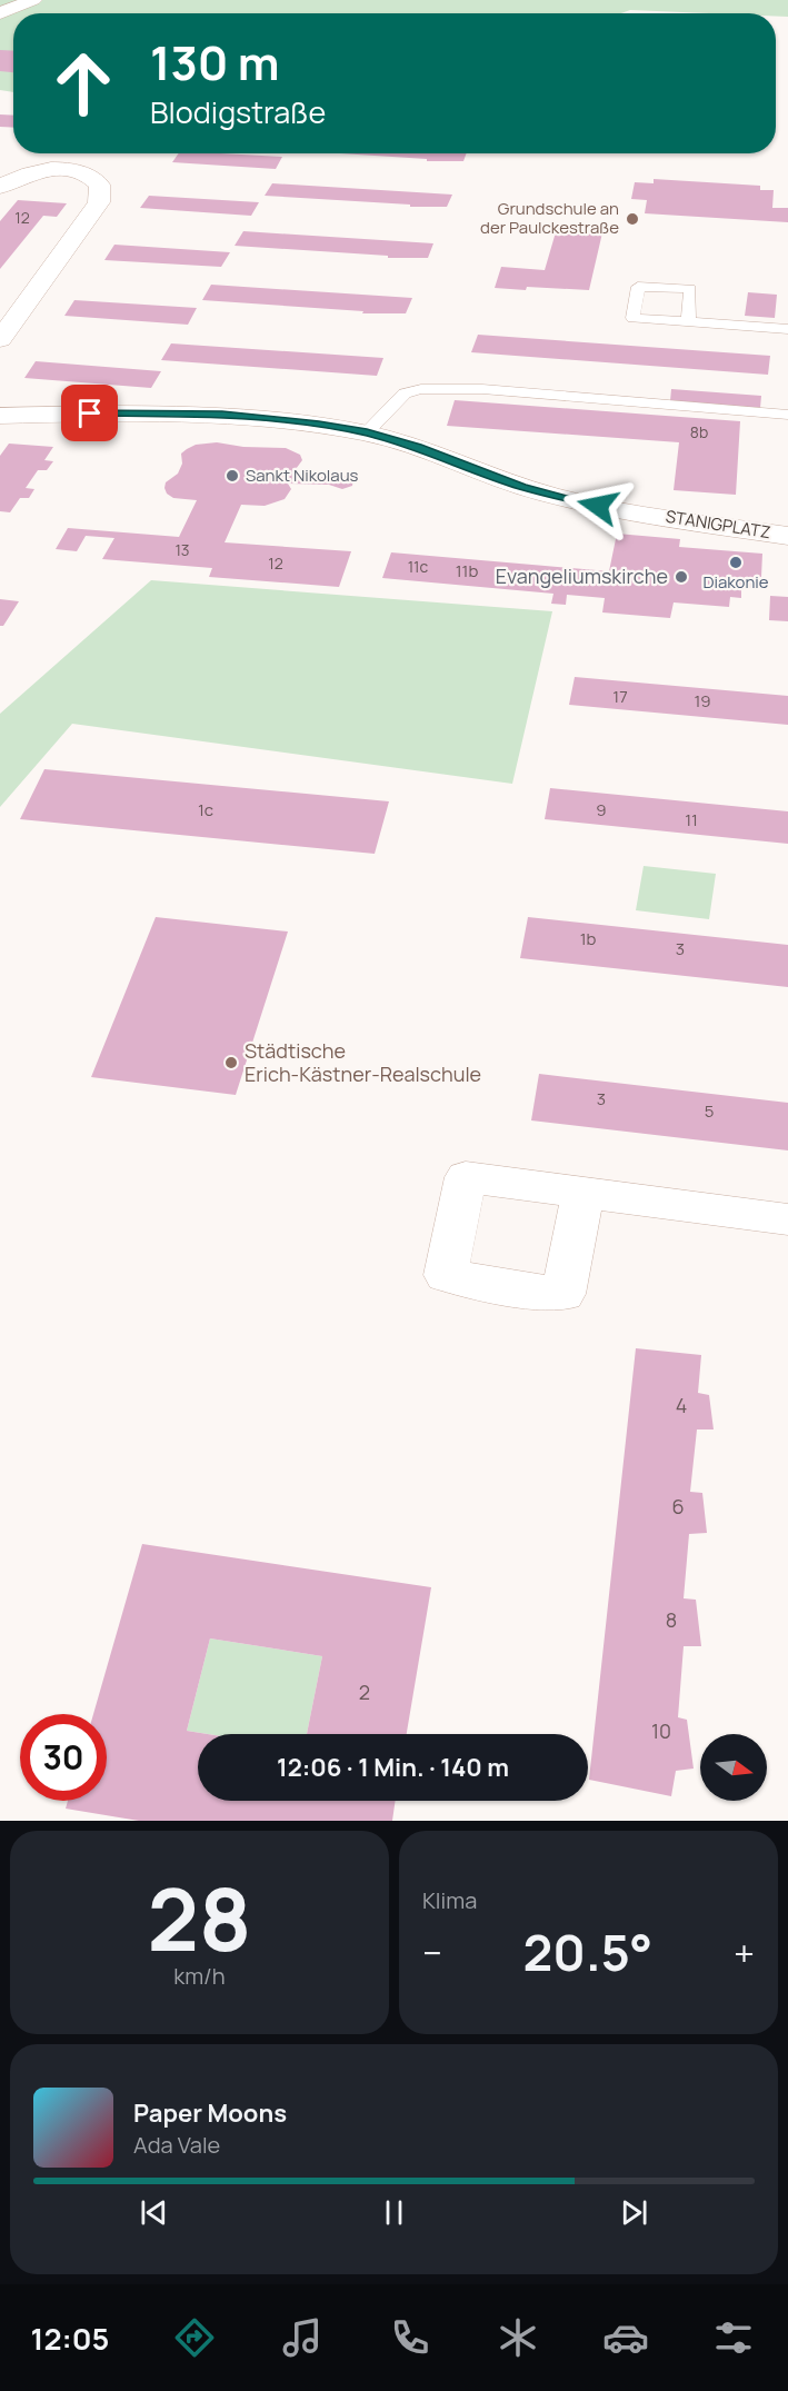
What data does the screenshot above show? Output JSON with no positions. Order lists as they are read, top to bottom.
{
  "streets": {
    "street": ["STANIGPLATZ"]
  },
  "places": [
    "Grundschule an der Paulckestraße",
    "Sankt Nikolaus",
    "Diakonie",
    "Evangeliumskirche",
    "Städtische Erich-Kästner-Realschule"
  ],
  "house_numbers": [
    "12",
    "8b",
    "13",
    "12",
    "11c",
    "11b",
    "17",
    "19",
    "1c",
    "9",
    "11",
    "1b",
    "3",
    "3",
    "5",
    "4",
    "6",
    "8",
    "2",
    "10"
  ],
  "north": "right",
  "page": {
    "turn": ["130 m", "Blodigstraße"],
    "limit": "30",
    "trip": "12:06 · 1 Min. · 140 m",
    "tile": [
      ["28", "km/h"],
      "Klima"
    ],
    "heat": ["−", "20.5°", "+"],
    "song": ["Paper Moons", "Ada Vale"],
    "tabs": "12:05"
  }
}
